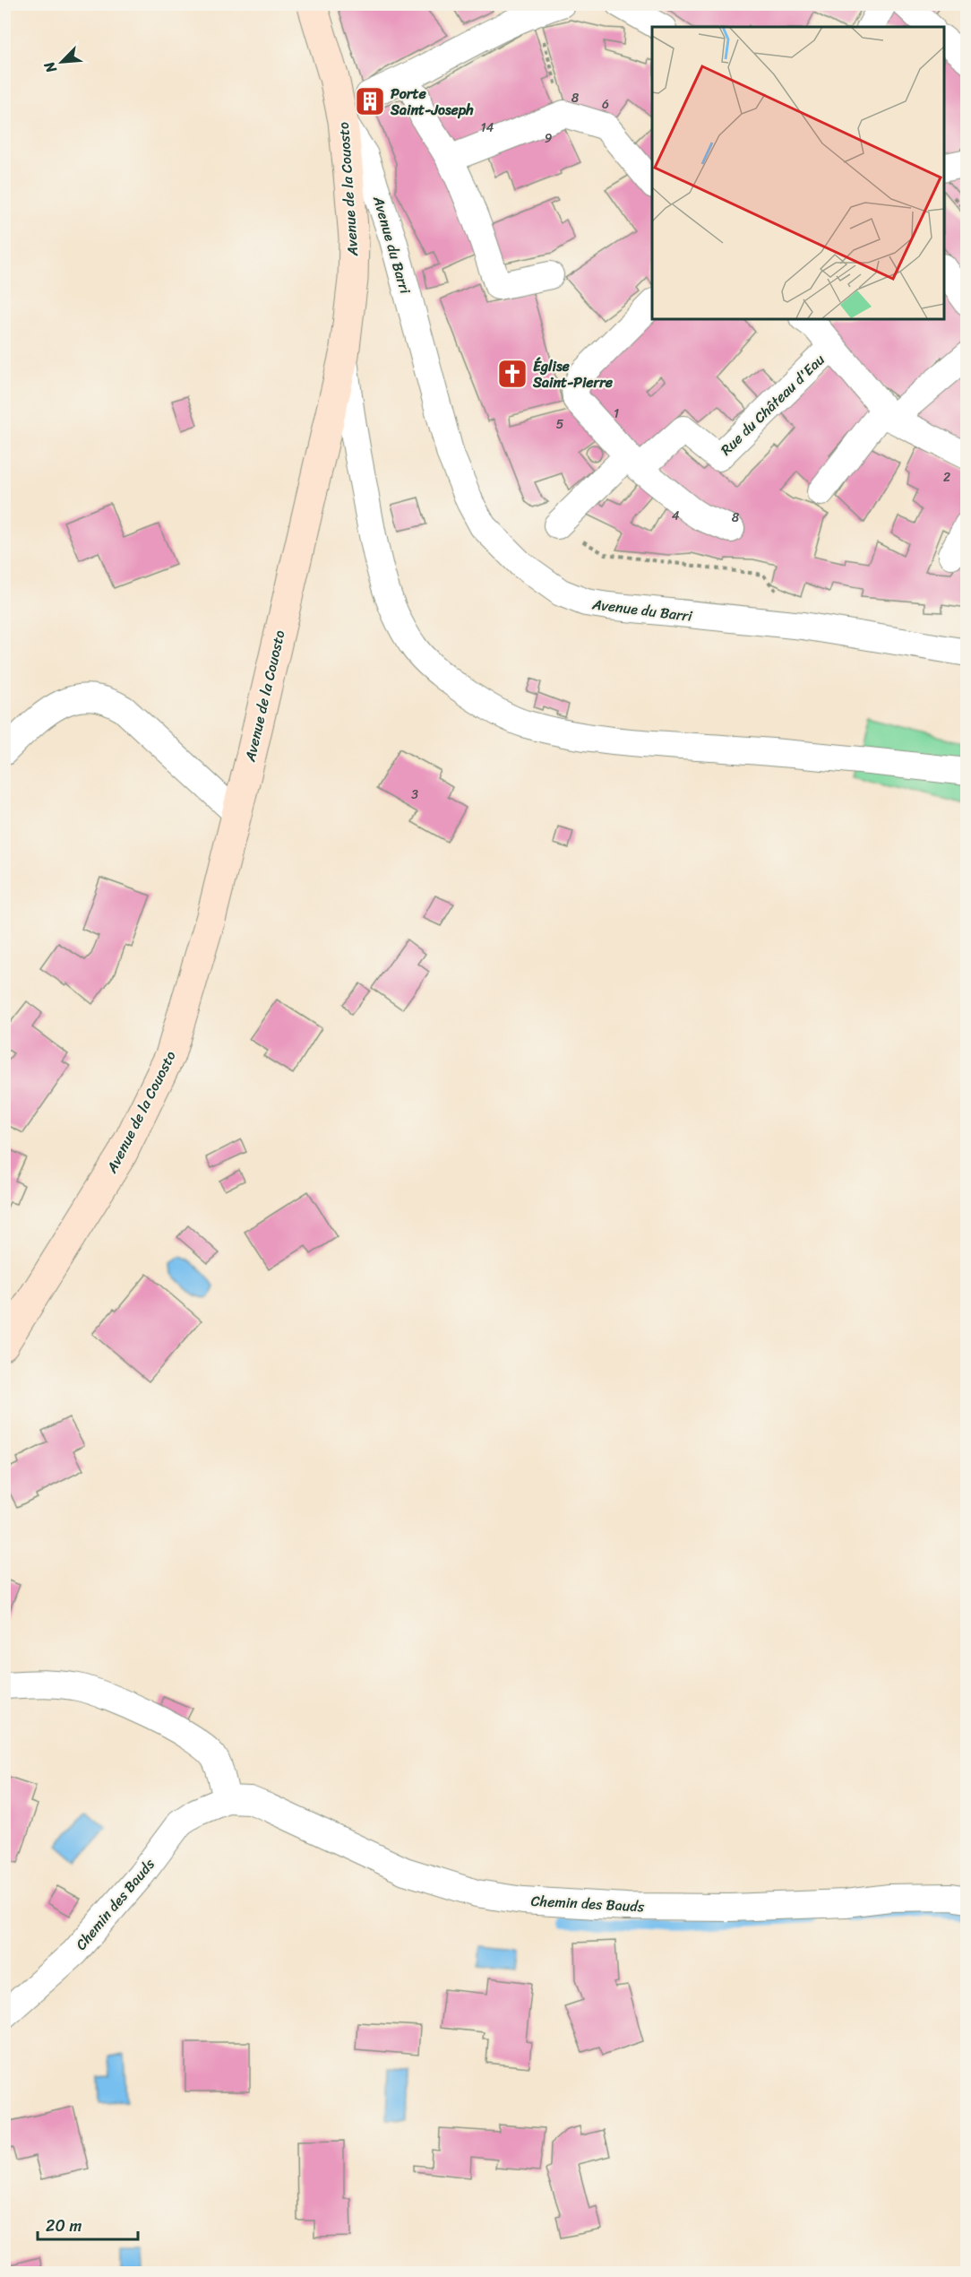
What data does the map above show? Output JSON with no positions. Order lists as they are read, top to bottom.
{
  "streets": {
    "main road": ["Avenue de la Couosto"],
    "street": ["Avenue du Barri", "Rue du Château d'Eau", "Chemin des Bauds"]
  },
  "crossings": [
    ["Avenue de la Couosto", "Avenue du Barri"]
  ],
  "places": {
    "building": ["Porte Saint-Joseph"],
    "church": ["Église Saint-Pierre"]
  },
  "house_numbers": [
    "8",
    "6",
    "14",
    "9",
    "1",
    "5",
    "2",
    "4",
    "8",
    "3"
  ],
  "scale_bar": "20 m",
  "north": "bottom left"
}
